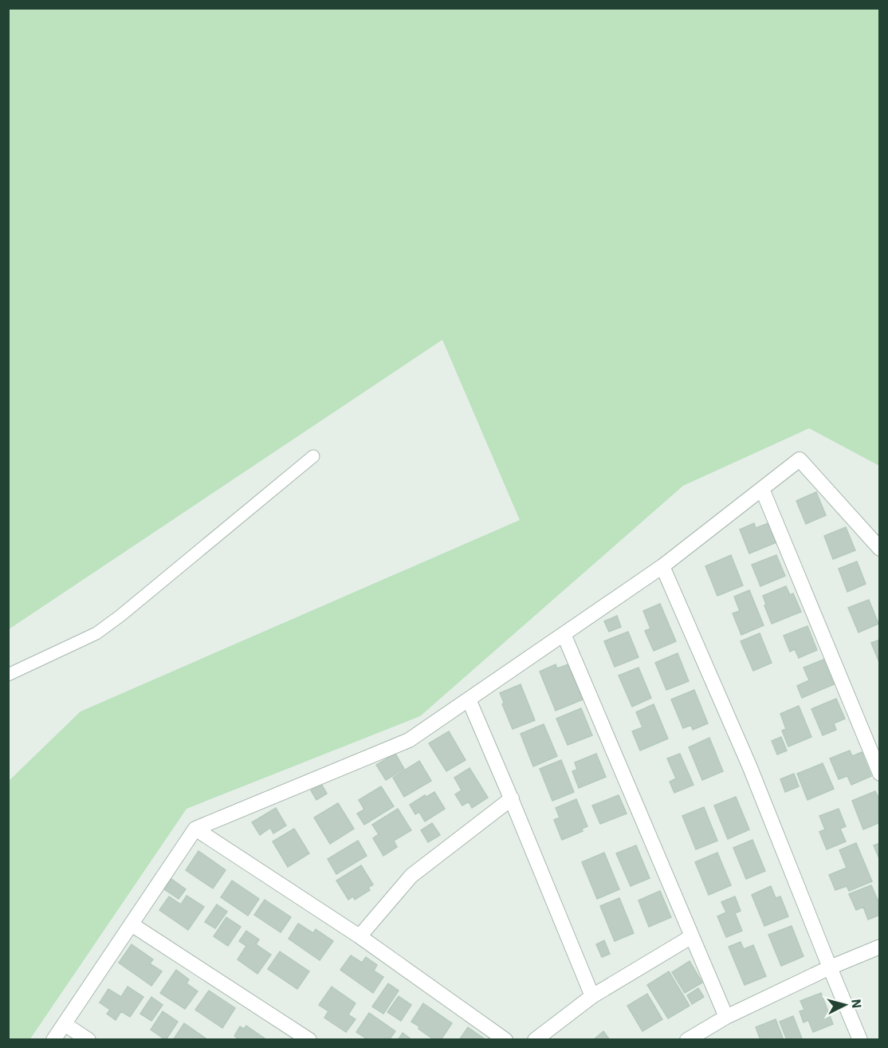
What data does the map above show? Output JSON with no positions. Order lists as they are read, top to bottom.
{
  "north": "right"
}
